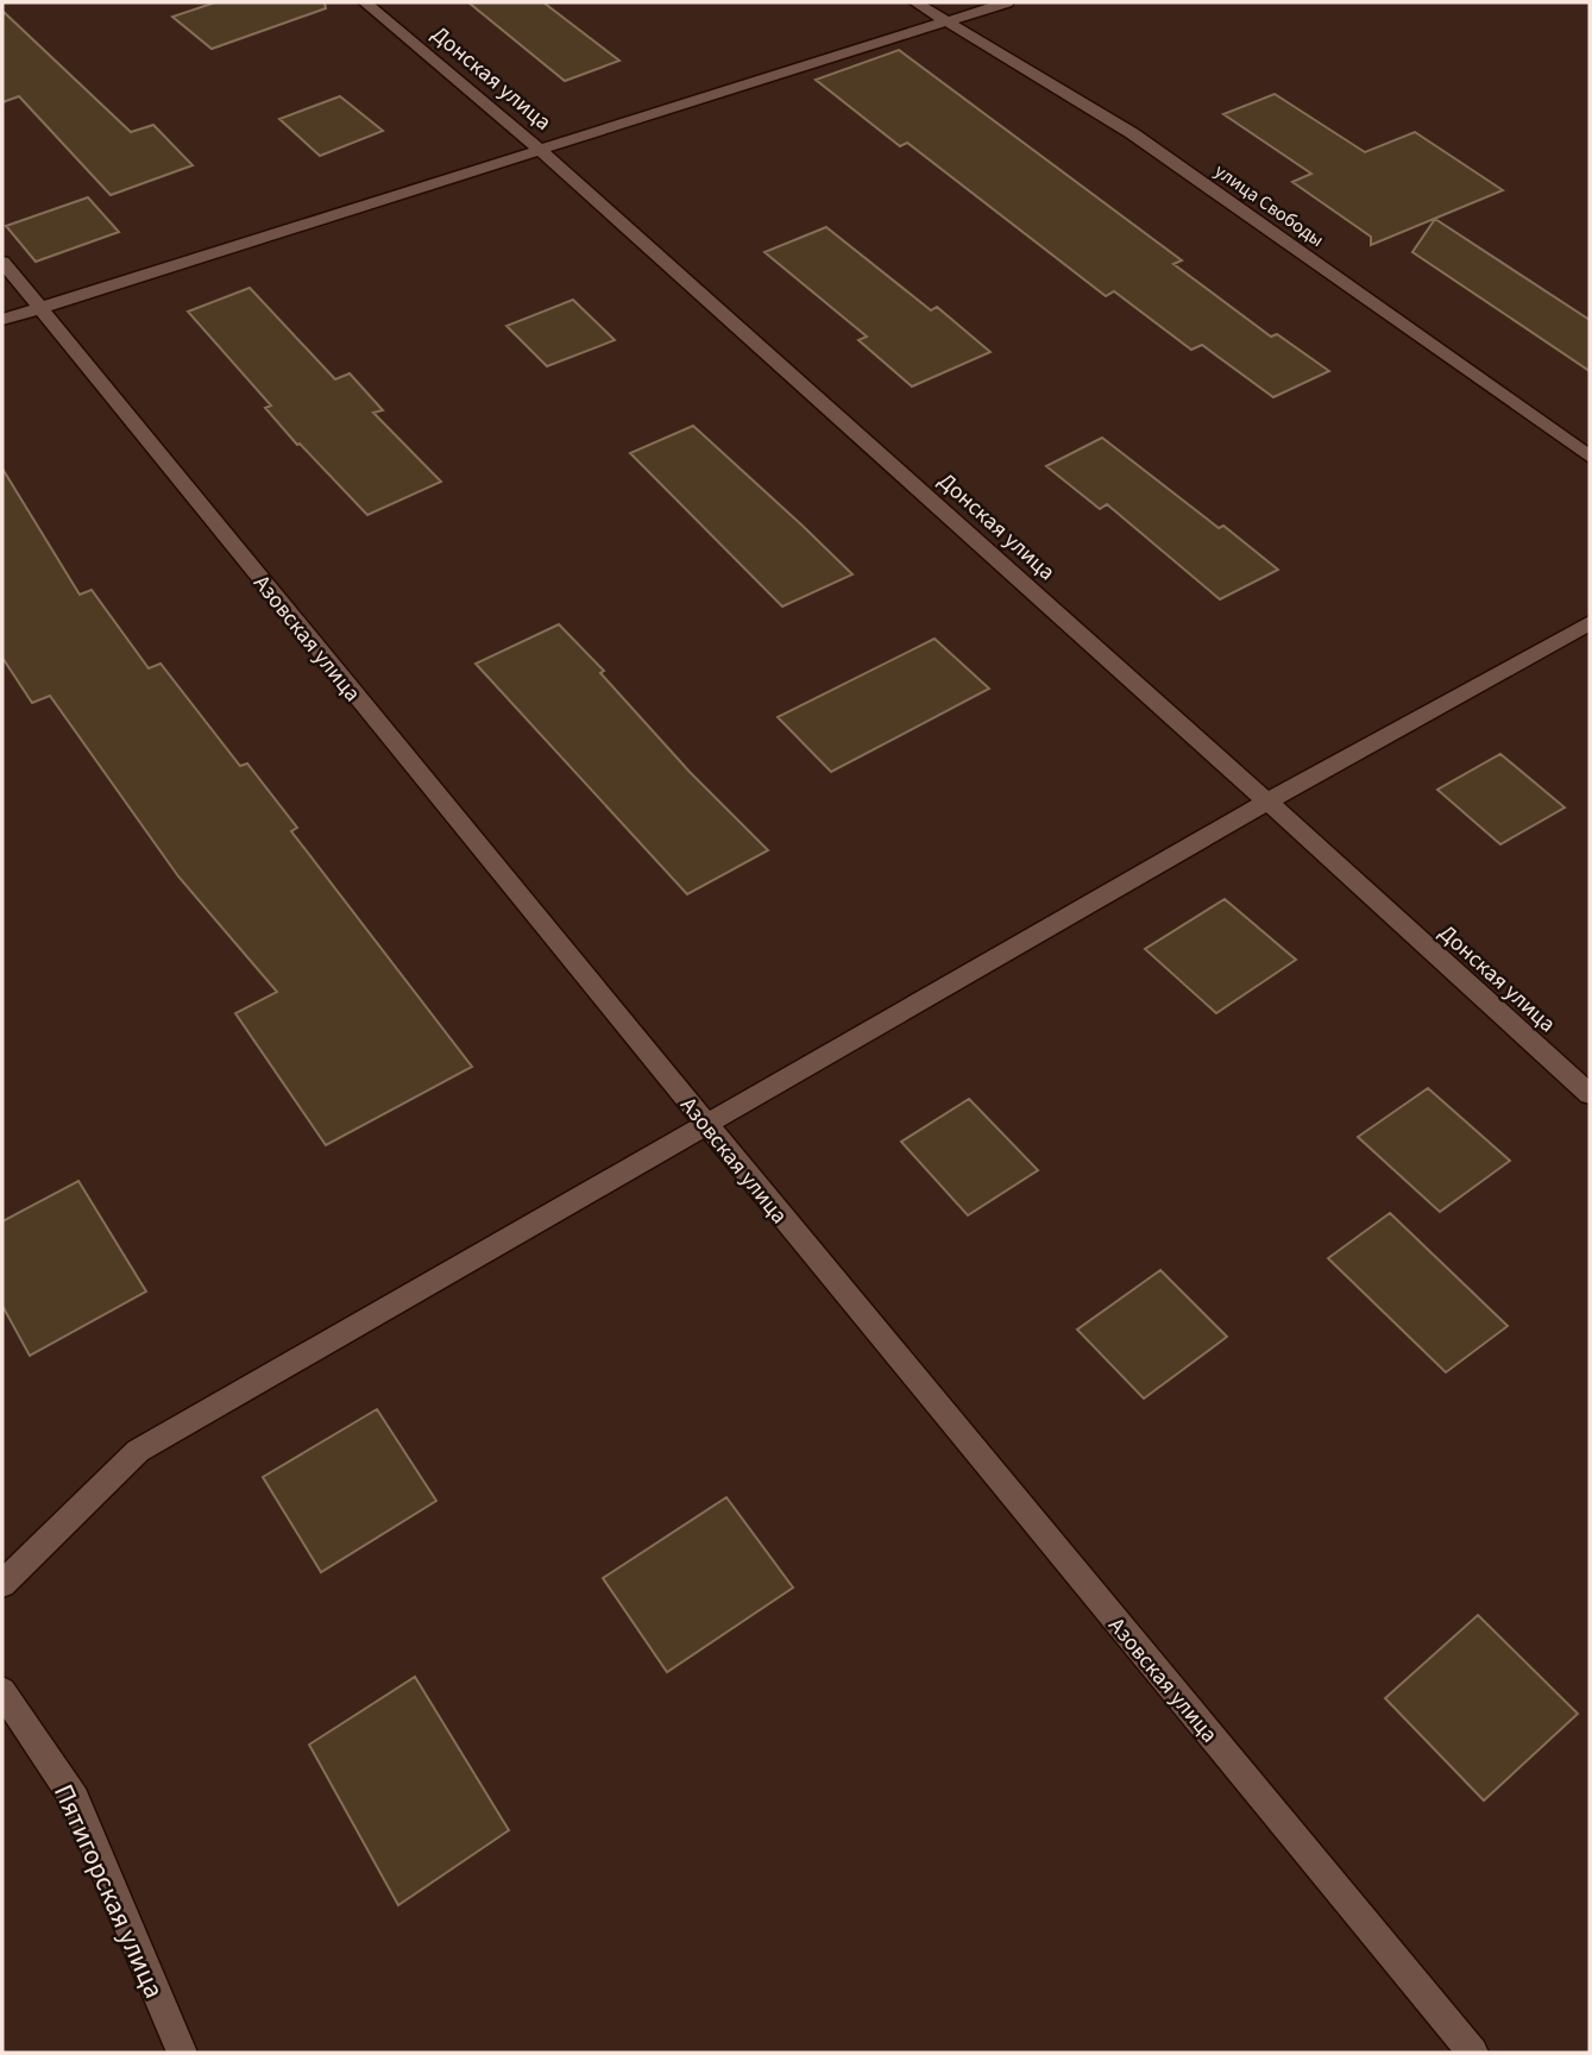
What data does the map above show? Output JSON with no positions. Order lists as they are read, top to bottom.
{
  "streets": {
    "street": [
      "Донская улица",
      "улица Свободы",
      "Азовская улица",
      "Пятигорская улица"
    ]
  }
}
